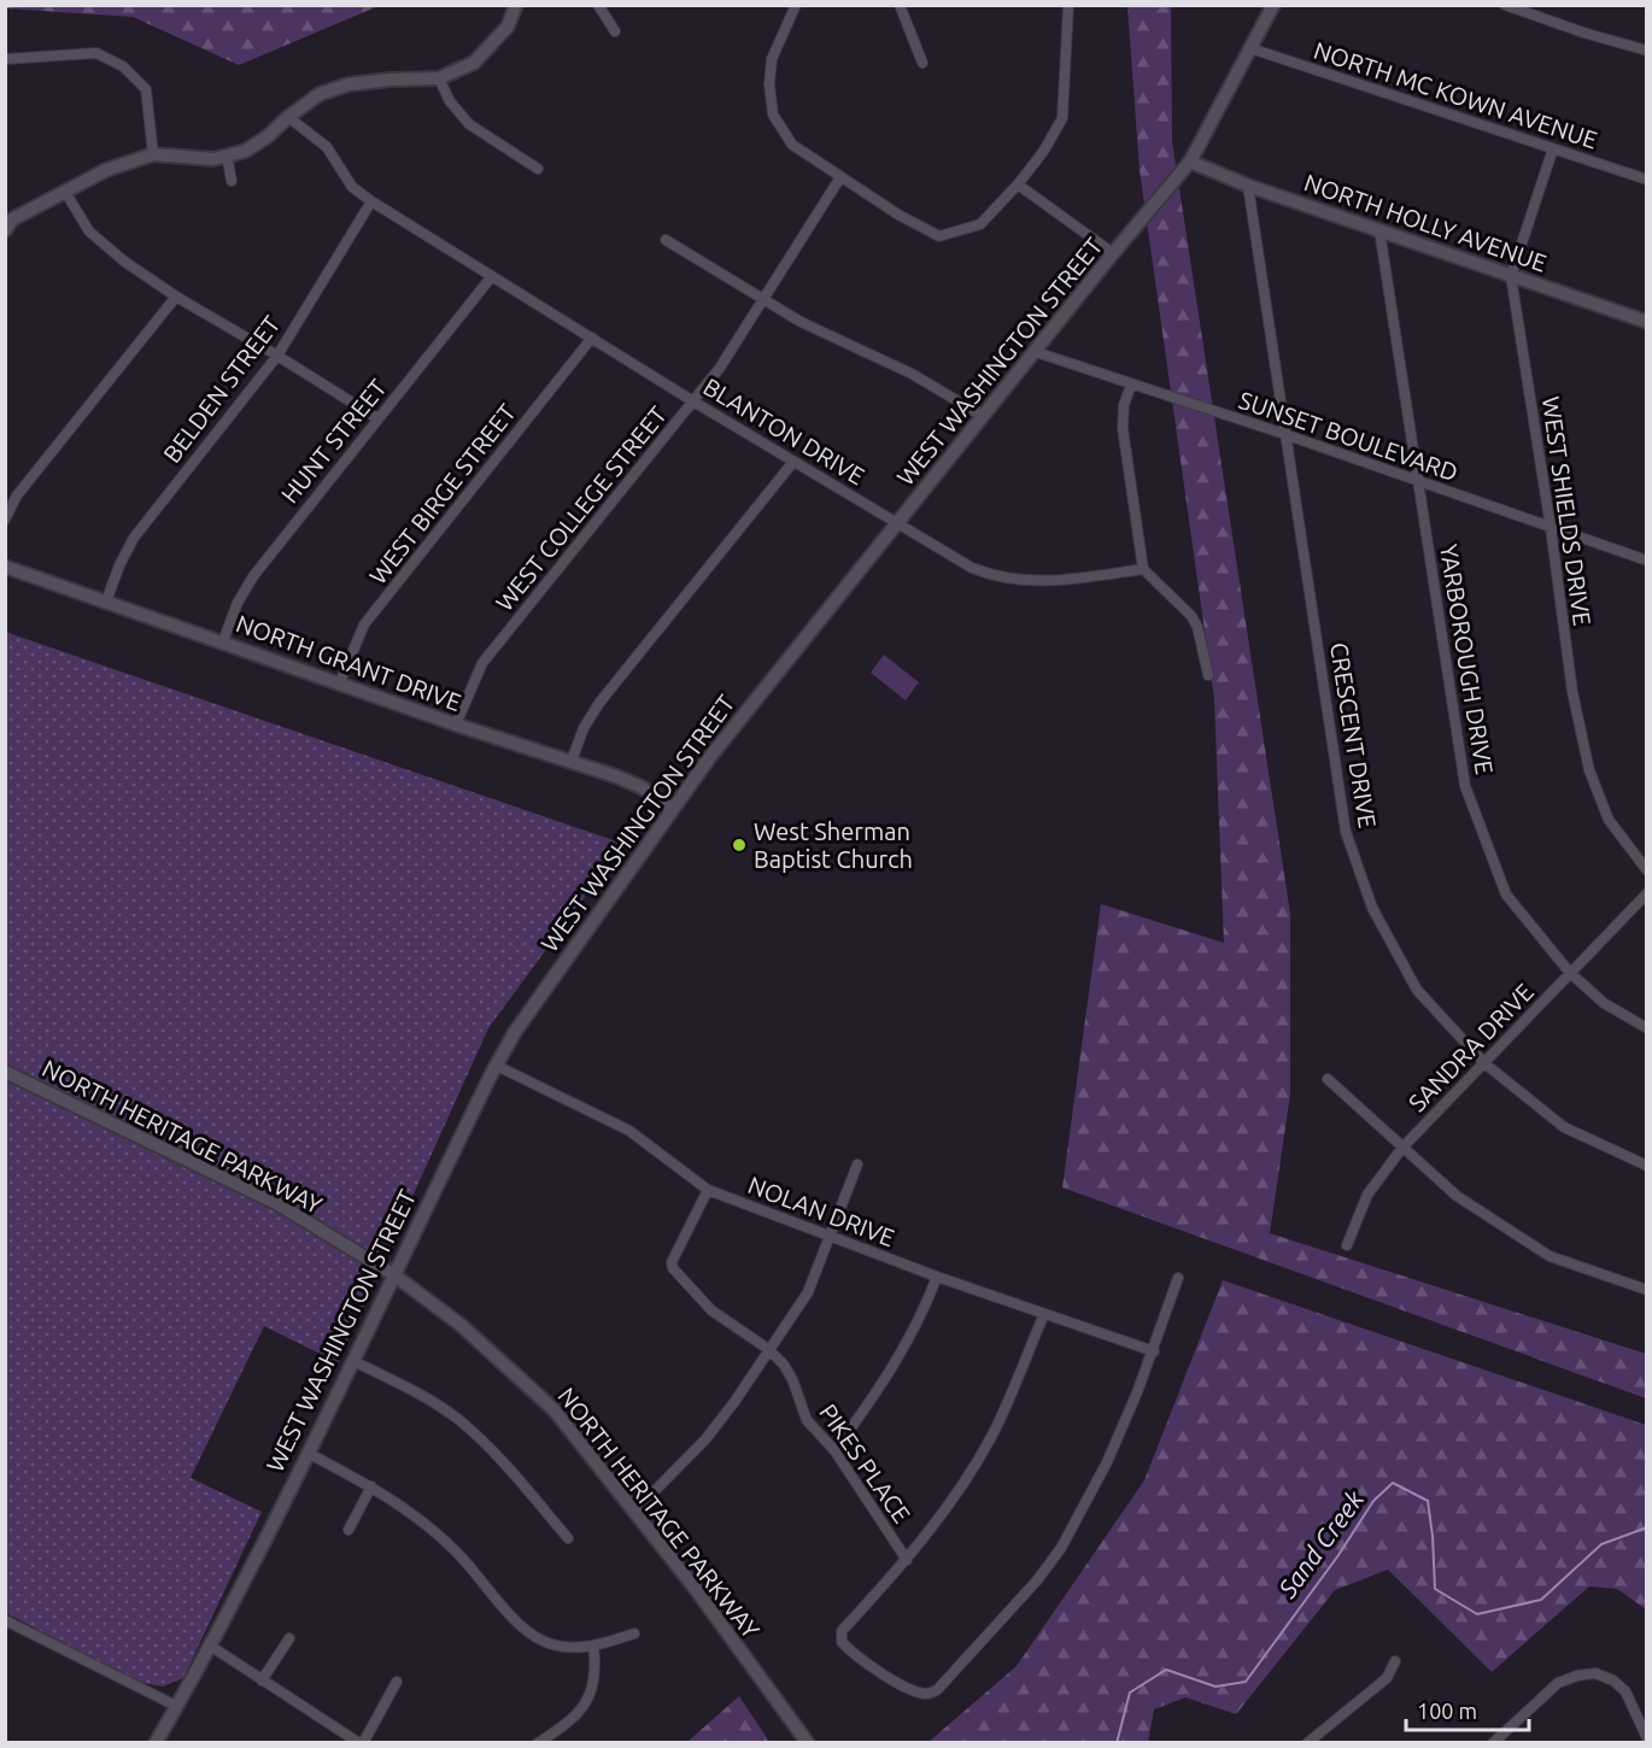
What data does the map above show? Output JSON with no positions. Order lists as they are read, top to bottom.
{
  "streets": {
    "street": [
      "NORTH MC KOWN AVENUE",
      "NORTH HOLLY AVENUE",
      "WEST WASHINGTON STREET",
      "BELDEN STREET",
      "BLANTON DRIVE",
      "SUNSET BOULEVARD",
      "HUNT STREET",
      "WEST BIRGE STREET",
      "WEST COLLEGE STREET",
      "WEST SHIELDS DRIVE",
      "YARBOROUGH DRIVE",
      "NORTH GRANT DRIVE",
      "CRESCENT DRIVE",
      "SANDRA DRIVE",
      "NORTH HERITAGE PARKWAY",
      "NOLAN DRIVE",
      "PIKES PLACE"
    ]
  },
  "crossings": [
    ["NORTH MC KOWN AVENUE", "WEST WASHINGTON STREET"],
    ["NORTH MC KOWN AVENUE", "WEST SHIELDS DRIVE"],
    ["NORTH HOLLY AVENUE", "WEST WASHINGTON STREET"],
    ["NORTH HOLLY AVENUE", "WEST SHIELDS DRIVE"],
    ["NORTH HOLLY AVENUE", "YARBOROUGH DRIVE"],
    ["NORTH HOLLY AVENUE", "CRESCENT DRIVE"],
    ["WEST WASHINGTON STREET", "BLANTON DRIVE"],
    ["WEST WASHINGTON STREET", "SUNSET BOULEVARD"],
    ["WEST WASHINGTON STREET", "NORTH GRANT DRIVE"],
    ["WEST WASHINGTON STREET", "NORTH HERITAGE PARKWAY"],
    ["WEST WASHINGTON STREET", "NOLAN DRIVE"],
    ["BELDEN STREET", "BLANTON DRIVE"],
    ["BELDEN STREET", "NORTH GRANT DRIVE"],
    ["BLANTON DRIVE", "HUNT STREET"],
    ["BLANTON DRIVE", "WEST BIRGE STREET"],
    ["BLANTON DRIVE", "WEST COLLEGE STREET"],
    ["SUNSET BOULEVARD", "WEST SHIELDS DRIVE"],
    ["SUNSET BOULEVARD", "YARBOROUGH DRIVE"],
    ["SUNSET BOULEVARD", "CRESCENT DRIVE"],
    ["HUNT STREET", "NORTH GRANT DRIVE"],
    ["WEST BIRGE STREET", "NORTH GRANT DRIVE"],
    ["WEST COLLEGE STREET", "NORTH GRANT DRIVE"],
    ["YARBOROUGH DRIVE", "SANDRA DRIVE"],
    ["CRESCENT DRIVE", "SANDRA DRIVE"],
    ["NOLAN DRIVE", "PIKES PLACE"]
  ],
  "water": ["Sand Creek"],
  "places": ["West Sherman Baptist Church"],
  "scale_bar": "100 m"
}
